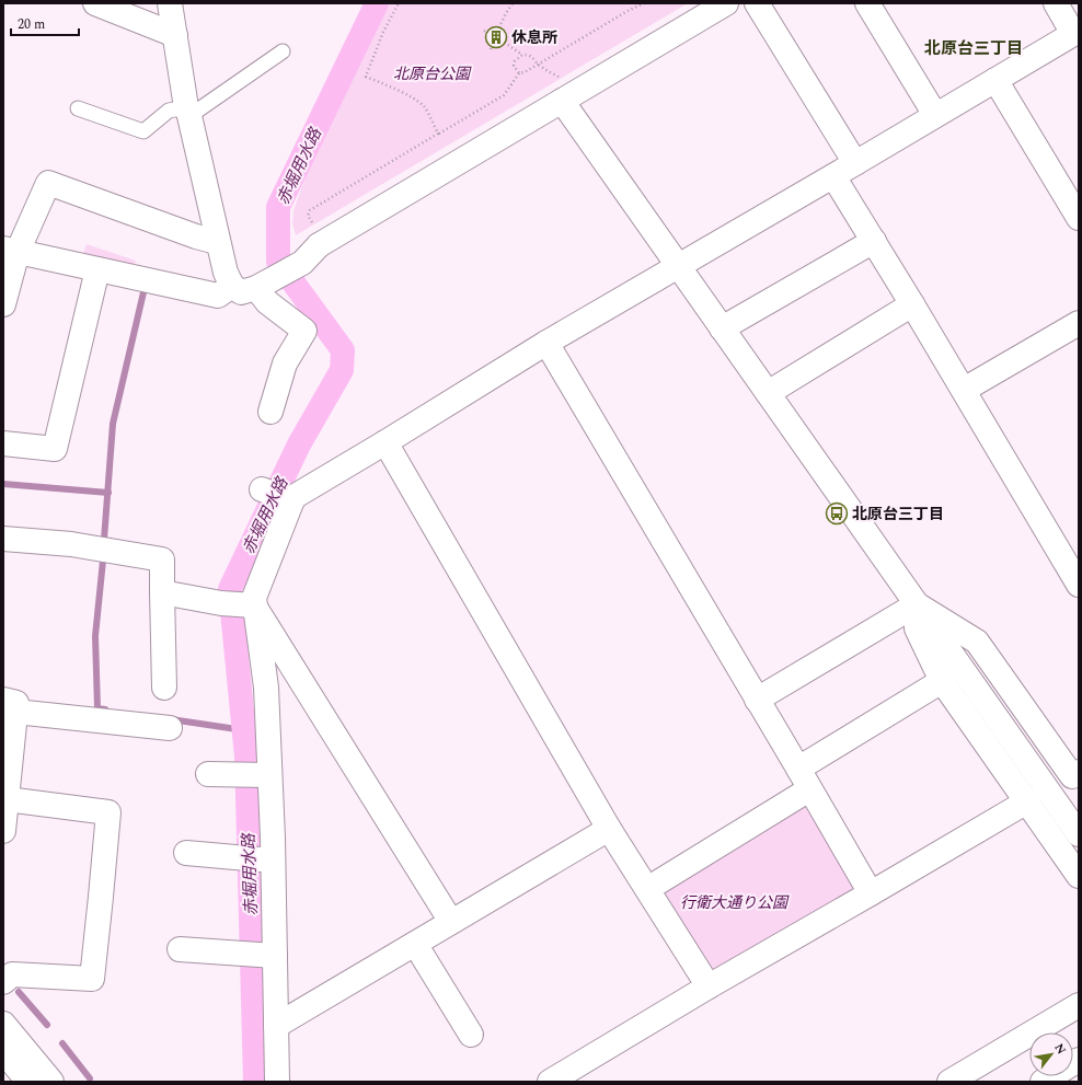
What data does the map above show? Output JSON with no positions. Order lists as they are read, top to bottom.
{
  "districts": ["北原台三丁目"],
  "water": ["赤堀用水路"],
  "parks": ["北原台公園", "行衛大通り公園"],
  "places": {
    "building": ["休息所"],
    "bus stop": ["北原台三丁目"]
  },
  "scale_bar": "20 m",
  "north": "top right"
}
